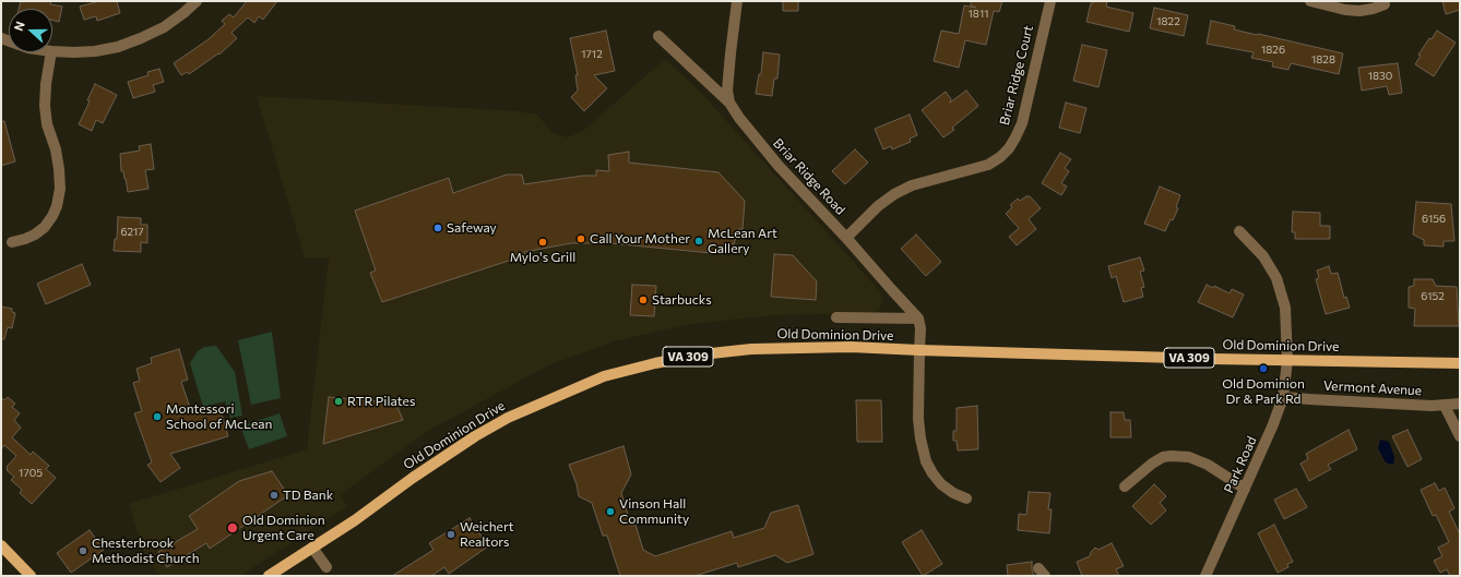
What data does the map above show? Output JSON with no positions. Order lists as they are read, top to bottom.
{
  "streets": {
    "main road": ["Old Dominion Drive", "VA 309"],
    "street": [
      "Briar Ridge Court",
      "Briar Ridge Road",
      "Vermont Avenue",
      "Park Road"
    ]
  },
  "crossings": [
    ["Briar Ridge Court", "Briar Ridge Road"],
    ["Old Dominion Drive", "Park Road"],
    ["Vermont Avenue", "Park Road"]
  ],
  "places": [
    "Safeway",
    "Call Your Mother",
    "McLean Art Gallery",
    "Mylo's Grill",
    "Starbucks",
    "Old Dominion Dr & Park Rd",
    "RTR Pilates",
    "Montessori School of McLean",
    "TD Bank",
    "Vinson Hall Community",
    "Old Dominion Urgent Care",
    "Weichert Realtors",
    "Chesterbrook Methodist Church"
  ],
  "house_numbers": [
    "1811",
    "1822",
    "1826",
    "1712",
    "1828",
    "1830",
    "6156",
    "6217",
    "6152",
    "1705"
  ],
  "north": "left"
}
